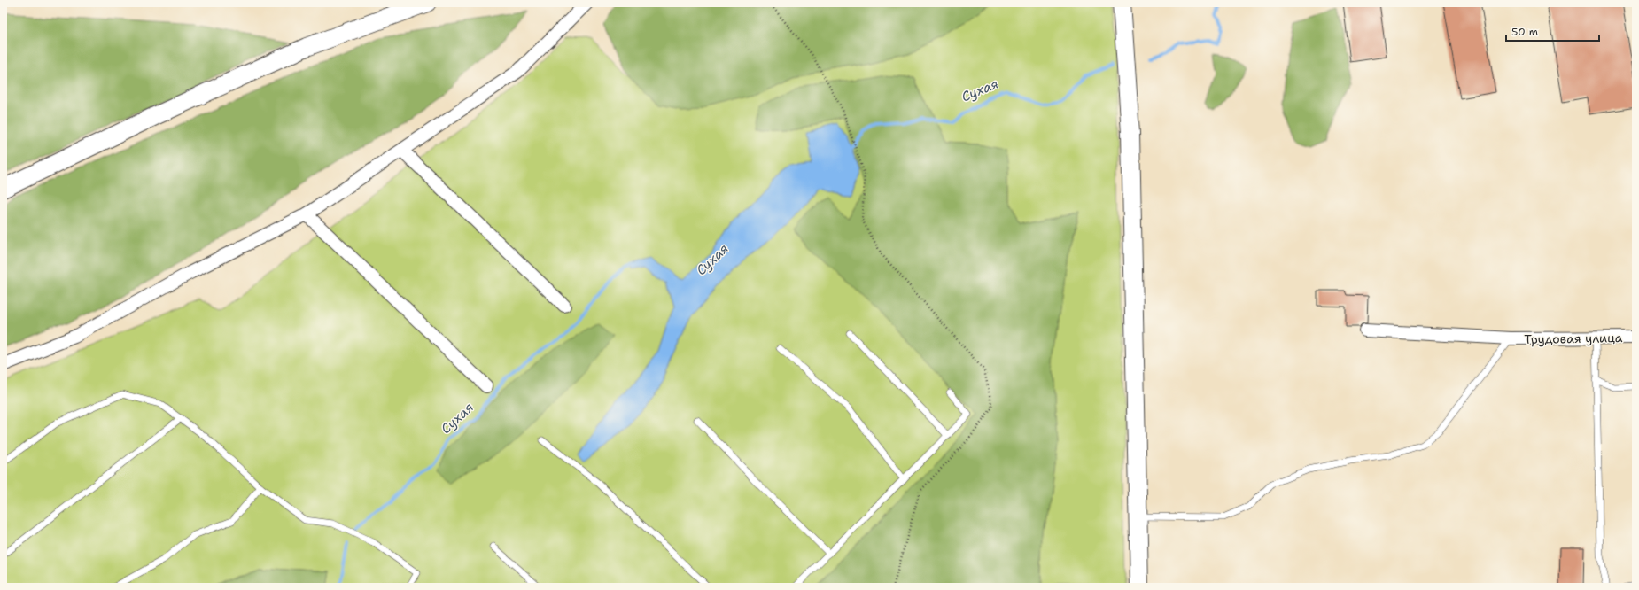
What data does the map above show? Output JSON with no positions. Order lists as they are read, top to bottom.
{
  "streets": {
    "street": ["Трудовая улица"]
  },
  "water": ["Сухая"],
  "scale_bar": "50 m"
}
